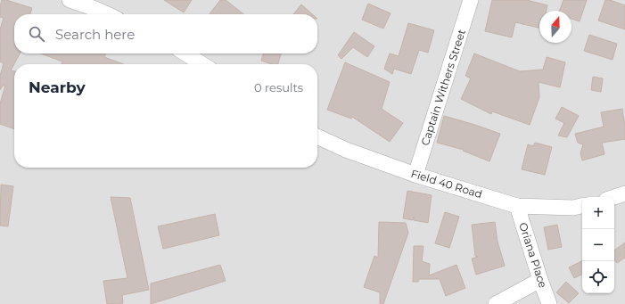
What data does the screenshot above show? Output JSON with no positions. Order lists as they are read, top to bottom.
{
  "streets": {
    "street": ["Captain Withers Street", "Field 40 Road", "Oriana Place"]
  },
  "crossings": [
    ["Captain Withers Street", "Field 40 Road"],
    ["Field 40 Road", "Oriana Place"]
  ],
  "north": "top",
  "page": {
    "search": "Search here",
    "heading": ["Nearby", "0 results"],
    "map_buttons": ["+", "−"]
  }
}
